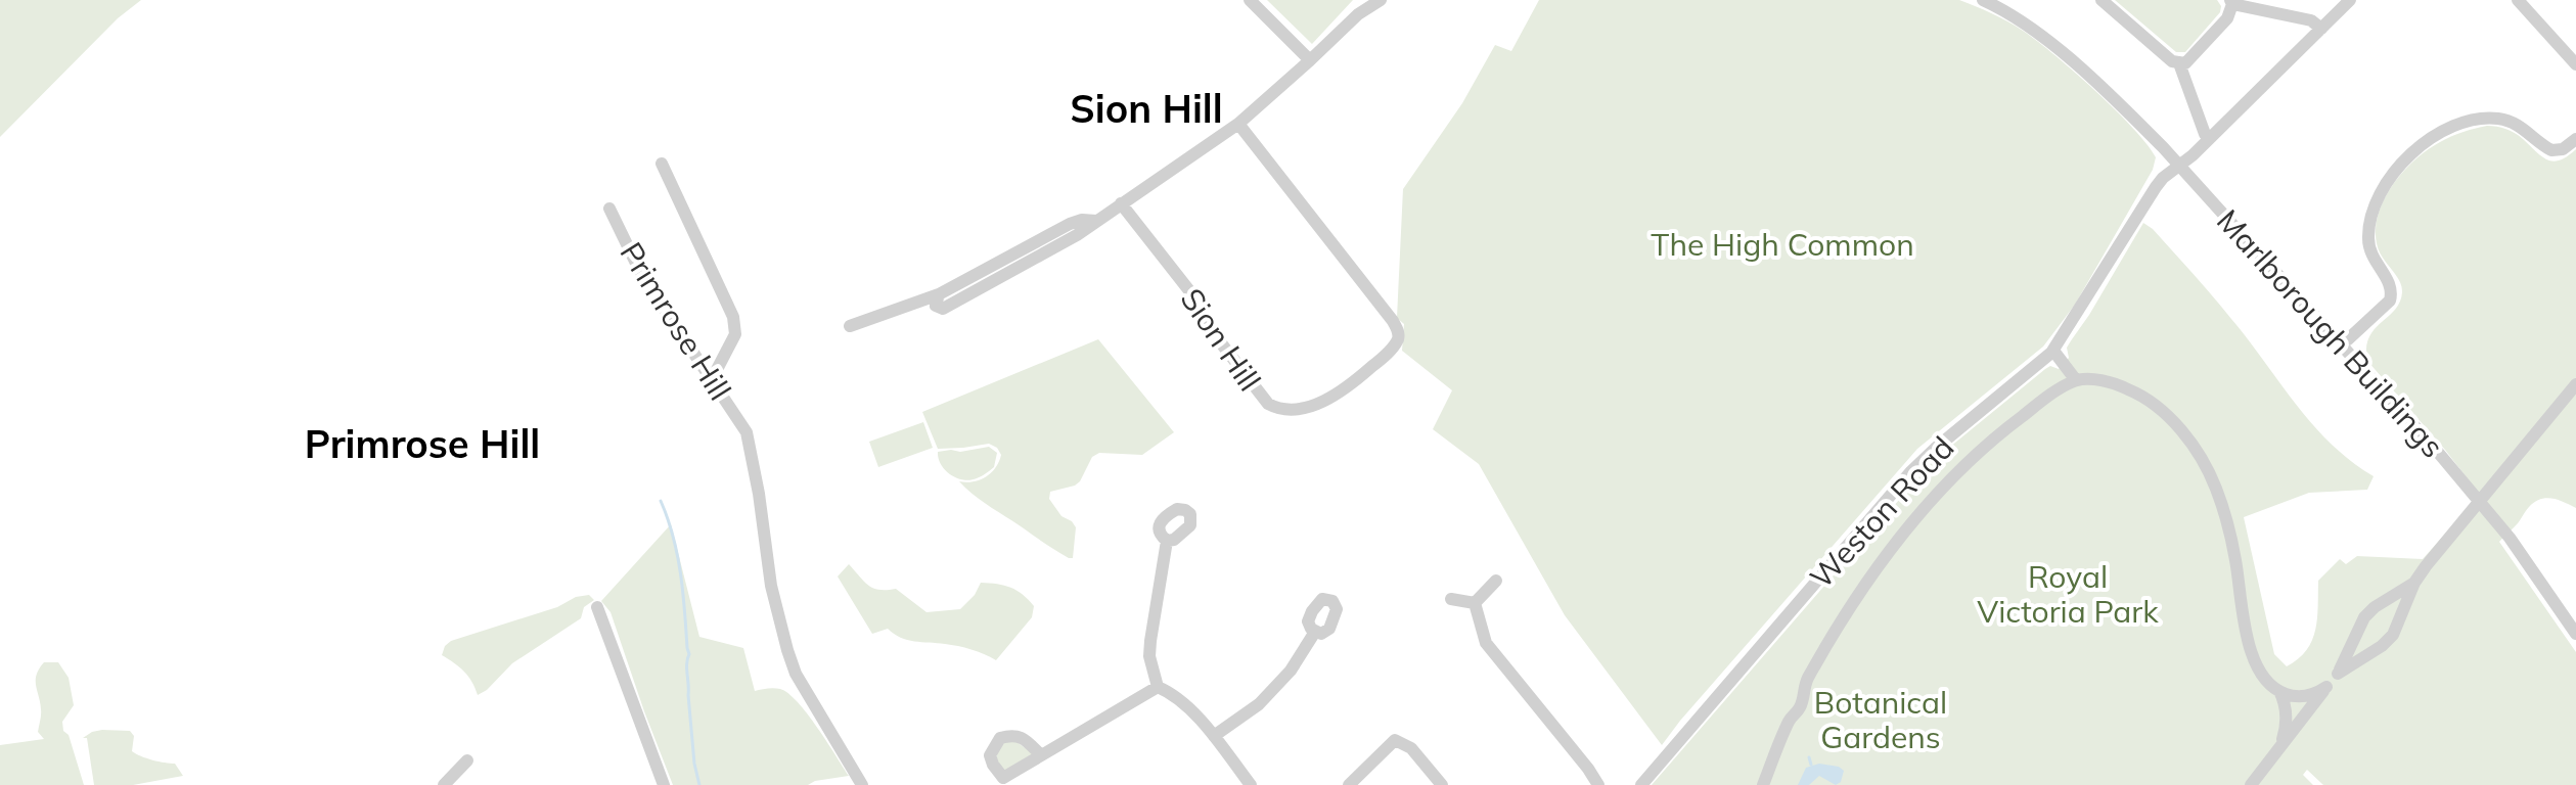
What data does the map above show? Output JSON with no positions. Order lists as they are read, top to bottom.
{
  "streets": {
    "street": [
      "Primrose Hill",
      "Marlborough Buildings",
      "Sion Hill",
      "Weston Road"
    ]
  },
  "crossings": [
    ["Marlborough Buildings", "Weston Road"]
  ],
  "districts": ["Sion Hill", "Primrose Hill"],
  "parks": ["The High Common", "Royal Victoria Park", "Botanical Gardens"]
}
